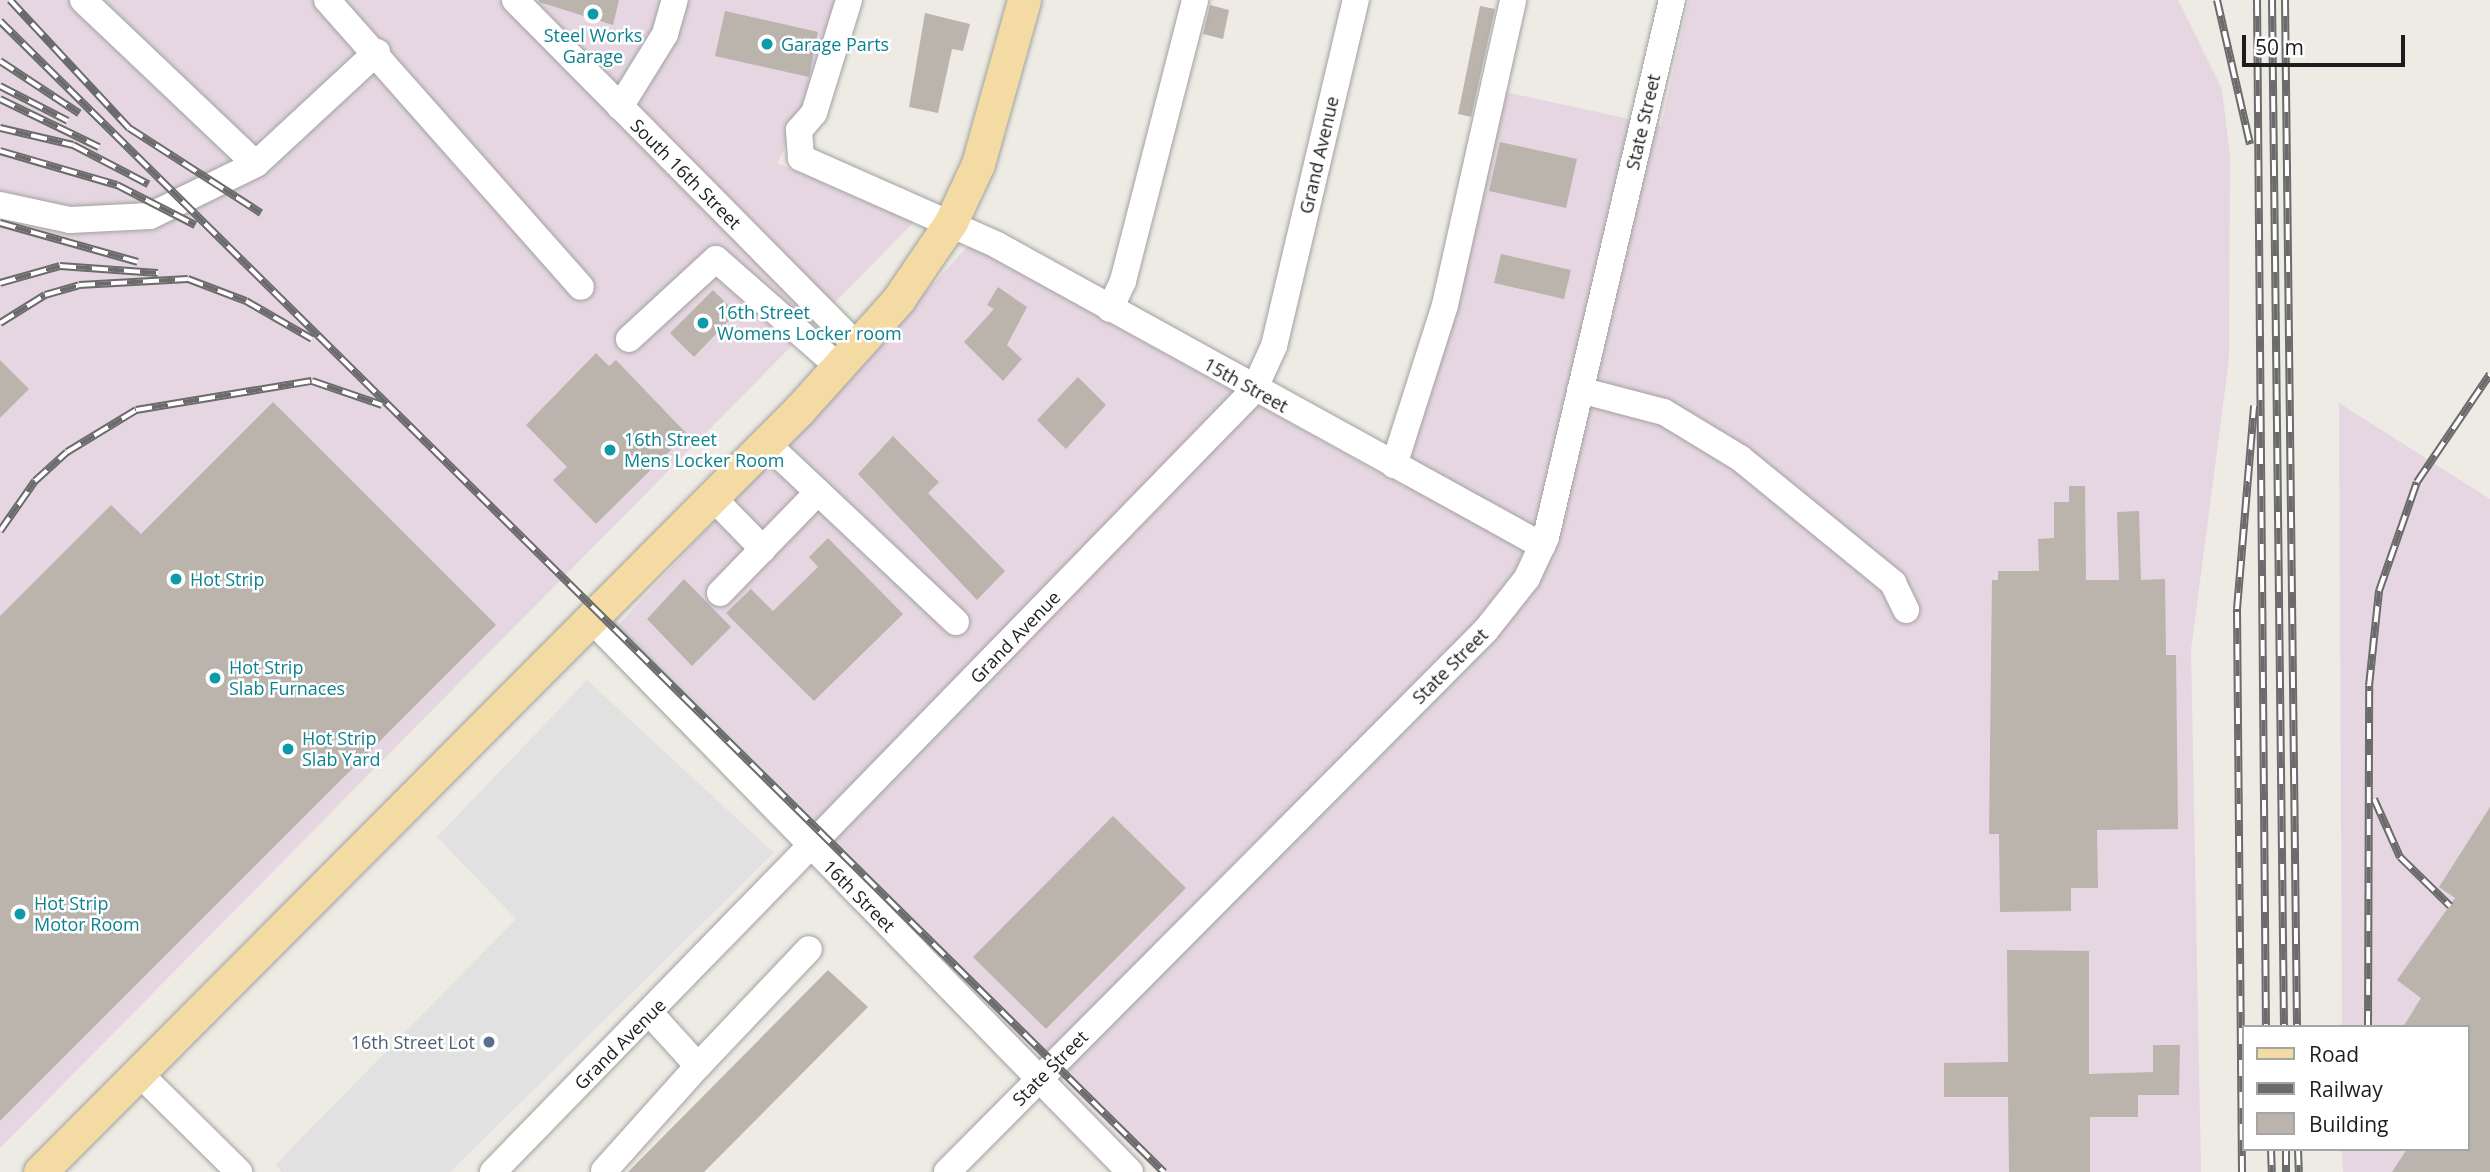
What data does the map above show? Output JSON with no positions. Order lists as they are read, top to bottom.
{
  "streets": {
    "street": [
      "State Street",
      "Grand Avenue",
      "South 16th Street",
      "15th Street",
      "16th Street"
    ]
  },
  "crossings": [
    ["State Street", "15th Street"],
    ["State Street", "16th Street"],
    ["Grand Avenue", "15th Street"],
    ["Grand Avenue", "16th Street"]
  ],
  "places": [
    "Steel Works Garage",
    "Garage Parts",
    "16th Street Womens Locker room",
    "16th Street Mens Locker Room",
    "Hot Strip",
    "Hot Strip Slab Furnaces",
    "Hot Strip Slab Yard",
    "Hot Strip Motor Room",
    "16th Street Lot"
  ],
  "legend": ["Road", "Railway", "Building"],
  "scale_bar": "50 m"
}
